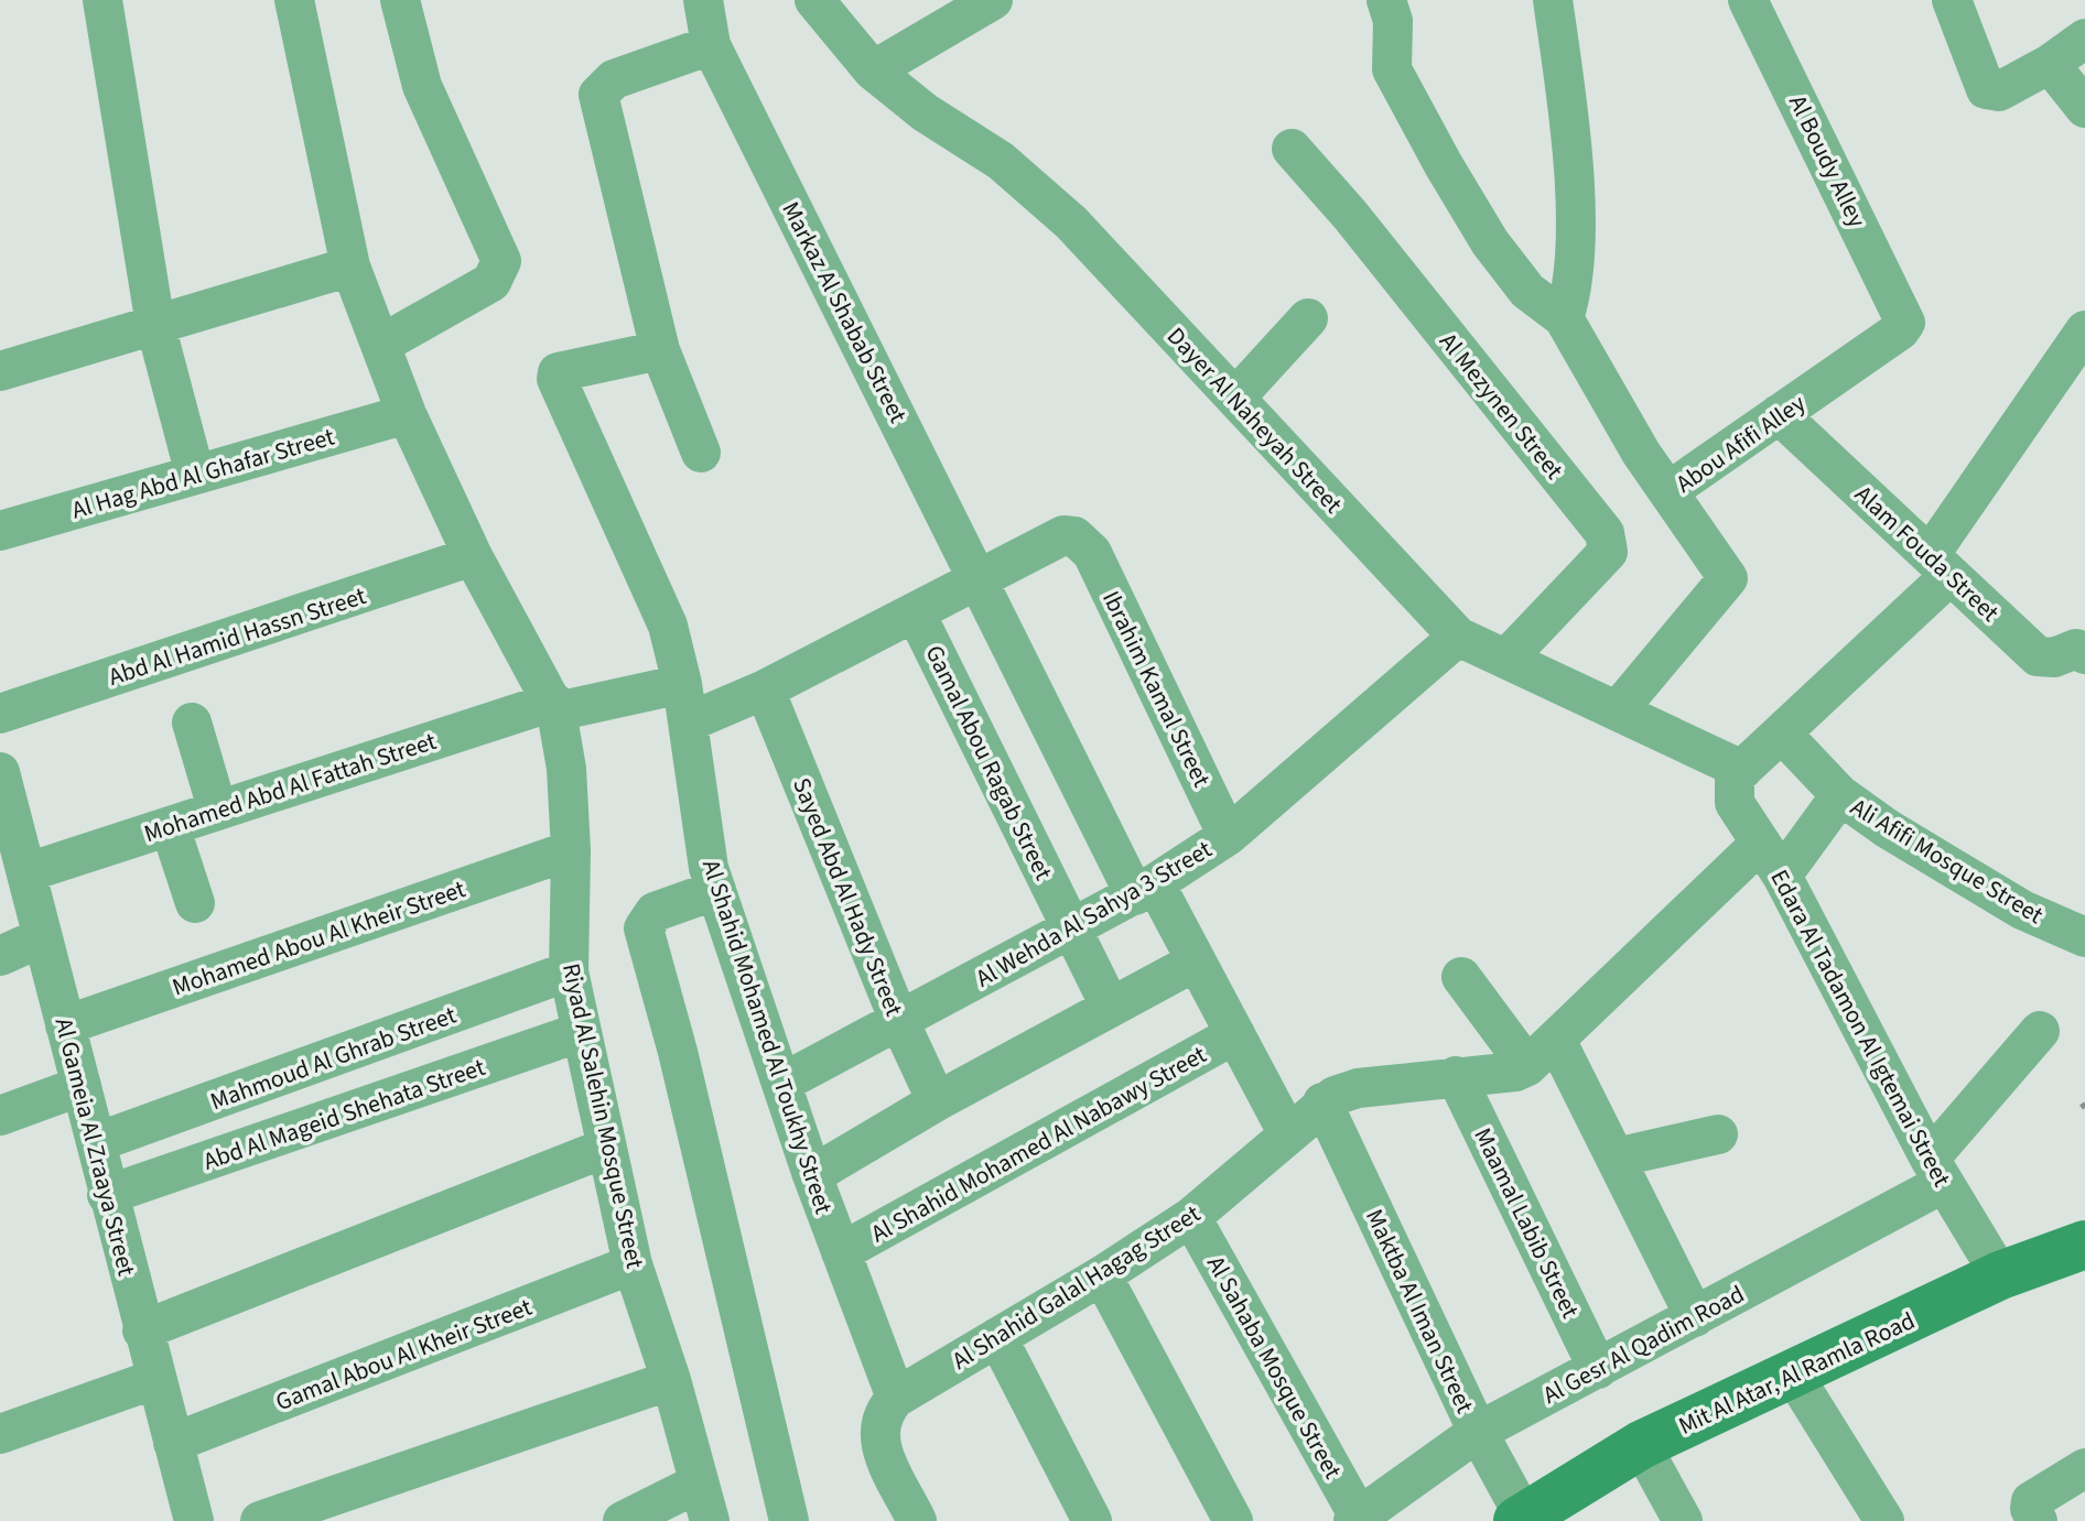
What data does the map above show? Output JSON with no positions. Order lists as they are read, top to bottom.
{
  "streets": {
    "main road": ["Mit Al Atar, Al Ramla Road"],
    "street": [
      "Al Boudy Alley",
      "Markaz Al Shabab Street",
      "Al Mezynen Street",
      "Dayer Al Naheyah Street",
      "Abou Afifi Alley",
      "Al Hag Abd Al Ghafar Street",
      "Alam Fouda Street",
      "Abd Al Hamid Hassn Street",
      "Ibrahim Kamal Street",
      "Gamal Abou Ragab Street",
      "Mohamed Abd Al Fattah Street",
      "Ali Afifi Mosque Street",
      "Sayed Abd Al Hady Street",
      "Al Wehda Al Sahya 3 Street",
      "Mohamed Abou Al Kheir Street",
      "Edara Al Tadamon Al Igtemai Street",
      "Al Shahid Mohamed Al Toukhy Street",
      "Mahmoud Al Ghrab Street",
      "Abd Al Mageid Shehata Street",
      "Riyad Al Salehin Mosque Street",
      "Al Shahid Mohamed Al Nabawy Street",
      "Al Gameia Al Zraaya Street",
      "Maamal Labib Street",
      "Al Shahid Galal Hagag Street",
      "Maktba Al Iman Street",
      "Al Gesr Al Qadim Road",
      "Gamal Abou Al Kheir Street",
      "Al Sahaba Mosque Street"
    ]
  },
  "crossings": [
    ["Al Boudy Alley", "Abou Afifi Alley"],
    ["Markaz Al Shabab Street", "Ibrahim Kamal Street"],
    ["Markaz Al Shabab Street", "Al Wehda Al Sahya 3 Street"],
    ["Markaz Al Shabab Street", "Al Shahid Mohamed Al Nabawy Street"],
    ["Markaz Al Shabab Street", "Al Shahid Galal Hagag Street"],
    ["Al Mezynen Street", "Dayer Al Naheyah Street"],
    ["Dayer Al Naheyah Street", "Abou Afifi Alley"],
    ["Dayer Al Naheyah Street", "Al Wehda Al Sahya 3 Street"],
    ["Dayer Al Naheyah Street", "Edara Al Tadamon Al Igtemai Street"],
    ["Abou Afifi Alley", "Alam Fouda Street"],
    ["Al Hag Abd Al Ghafar Street", "Riyad Al Salehin Mosque Street"],
    ["Abd Al Hamid Hassn Street", "Riyad Al Salehin Mosque Street"],
    ["Ibrahim Kamal Street", "Al Wehda Al Sahya 3 Street"],
    ["Gamal Abou Ragab Street", "Al Wehda Al Sahya 3 Street"],
    ["Mohamed Abd Al Fattah Street", "Al Shahid Mohamed Al Toukhy Street"],
    ["Mohamed Abd Al Fattah Street", "Riyad Al Salehin Mosque Street"],
    ["Mohamed Abd Al Fattah Street", "Al Gameia Al Zraaya Street"],
    ["Sayed Abd Al Hady Street", "Al Wehda Al Sahya 3 Street"],
    ["Al Wehda Al Sahya 3 Street", "Al Shahid Mohamed Al Toukhy Street"],
    ["Mohamed Abou Al Kheir Street", "Riyad Al Salehin Mosque Street"],
    ["Mohamed Abou Al Kheir Street", "Al Gameia Al Zraaya Street"],
    ["Edara Al Tadamon Al Igtemai Street", "Al Gesr Al Qadim Road"],
    ["Edara Al Tadamon Al Igtemai Street", "Mit Al Atar, Al Ramla Road"],
    ["Al Shahid Mohamed Al Toukhy Street", "Al Shahid Mohamed Al Nabawy Street"],
    ["Al Shahid Mohamed Al Toukhy Street", "Al Shahid Galal Hagag Street"],
    ["Mahmoud Al Ghrab Street", "Riyad Al Salehin Mosque Street"],
    ["Mahmoud Al Ghrab Street", "Al Gameia Al Zraaya Street"],
    ["Abd Al Mageid Shehata Street", "Riyad Al Salehin Mosque Street"],
    ["Abd Al Mageid Shehata Street", "Al Gameia Al Zraaya Street"],
    ["Riyad Al Salehin Mosque Street", "Gamal Abou Al Kheir Street"],
    ["Al Gameia Al Zraaya Street", "Gamal Abou Al Kheir Street"],
    ["Maamal Labib Street", "Al Shahid Galal Hagag Street"],
    ["Maamal Labib Street", "Al Gesr Al Qadim Road"],
    ["Al Shahid Galal Hagag Street", "Maktba Al Iman Street"],
    ["Al Shahid Galal Hagag Street", "Al Sahaba Mosque Street"],
    ["Maktba Al Iman Street", "Al Gesr Al Qadim Road"],
    ["Maktba Al Iman Street", "Mit Al Atar, Al Ramla Road"],
    ["Al Gesr Al Qadim Road", "Al Sahaba Mosque Street"]
  ]
}
